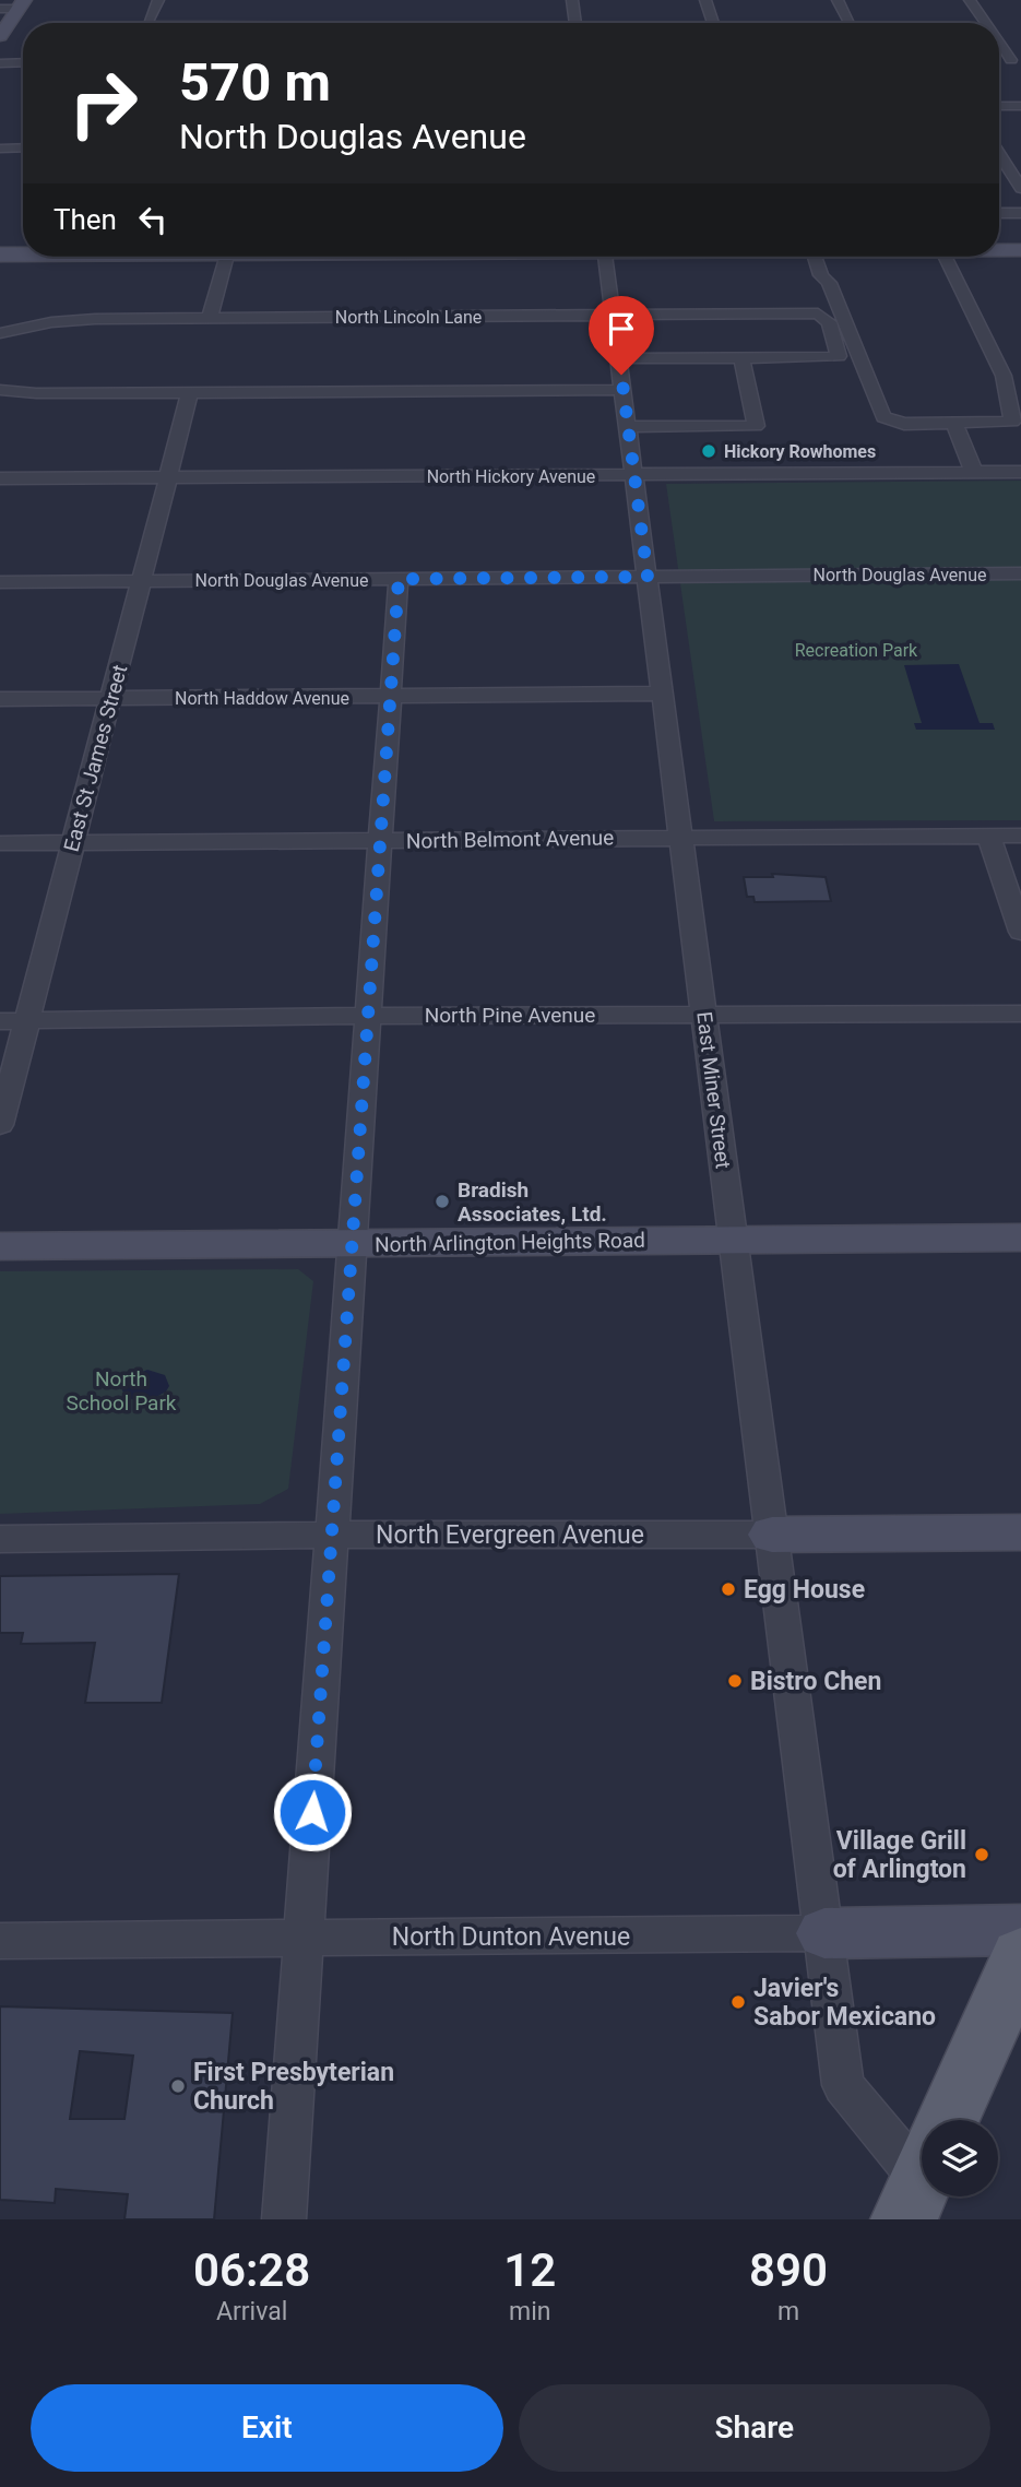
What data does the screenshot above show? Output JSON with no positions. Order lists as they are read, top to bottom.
{
  "streets": {
    "street": [
      "North Lincoln Lane",
      "North Hickory Avenue",
      "North Douglas Avenue",
      "North Haddow Avenue",
      "East St James Street",
      "North Belmont Avenue",
      "North Pine Avenue",
      "East Miner Street",
      "North Arlington Heights Road",
      "North Evergreen Avenue",
      "North Dunton Avenue"
    ]
  },
  "crossings": [
    ["North Lincoln Lane", "East Miner Street"],
    ["North Hickory Avenue", "East St James Street"],
    ["North Hickory Avenue", "East Miner Street"],
    ["North Douglas Avenue", "East St James Street"],
    ["North Douglas Avenue", "East Miner Street"],
    ["North Haddow Avenue", "East St James Street"],
    ["North Haddow Avenue", "East Miner Street"],
    ["East St James Street", "North Belmont Avenue"],
    ["East St James Street", "North Pine Avenue"],
    ["North Belmont Avenue", "East Miner Street"],
    ["North Pine Avenue", "East Miner Street"],
    ["East Miner Street", "North Arlington Heights Road"],
    ["East Miner Street", "North Evergreen Avenue"],
    ["East Miner Street", "North Dunton Avenue"]
  ],
  "parks": ["Recreation Park", "North School Park"],
  "places": [
    "Hickory Rowhomes",
    "Bradish Associates, Ltd.",
    "Egg House",
    "Bistro Chen",
    "Village Grill of Arlington",
    "Javier's Sabor Mexicano",
    "First Presbyterian Church"
  ],
  "page": {
    "turn": ["570 m", "North Douglas Avenue"],
    "then": "Then",
    "eta": [
      "06:28",
      "Arrival",
      "12",
      "min",
      "890",
      "m"
    ],
    "buttons": ["Exit", "Share"]
  }
}
